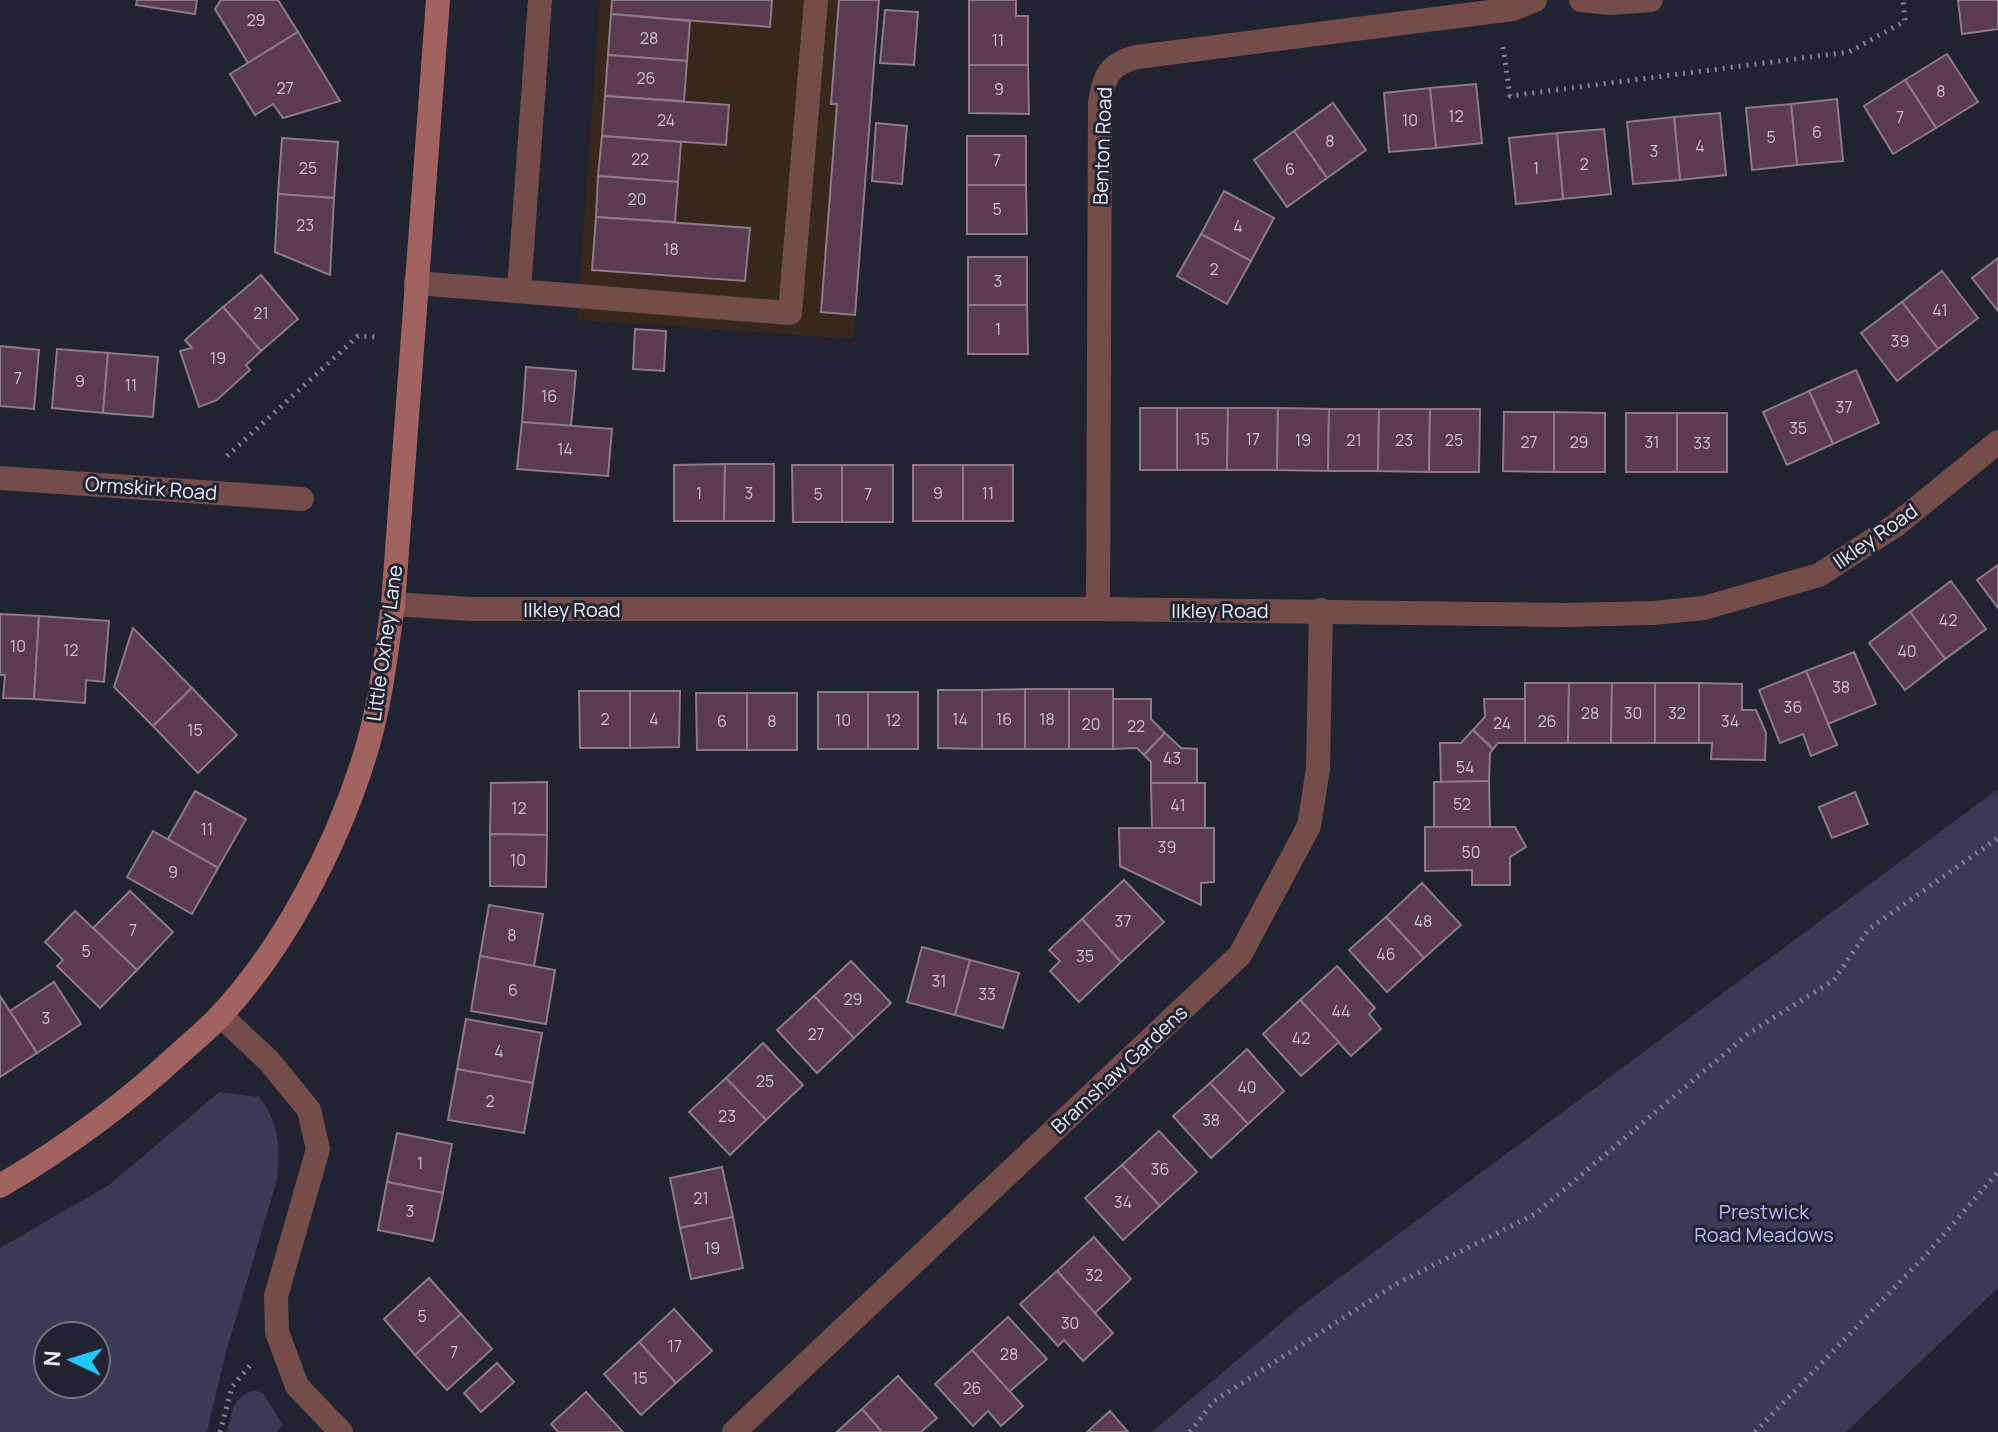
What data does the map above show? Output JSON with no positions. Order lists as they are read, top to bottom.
{
  "streets": {
    "main road": ["Little Oxhey Lane"],
    "street": [
      "Benton Road",
      "Ormskirk Road",
      "Ilkley Road",
      "Bramshaw Gardens"
    ]
  },
  "crossings": [
    ["Benton Road", "Ilkley Road"],
    ["Ilkley Road", "Little Oxhey Lane"],
    ["Ilkley Road", "Bramshaw Gardens"]
  ],
  "parks": ["Prestwick Road Meadows"],
  "house_numbers": [
    "29",
    "28",
    "11",
    "26",
    "27",
    "9",
    "8",
    "12",
    "7",
    "24",
    "10",
    "6",
    "5",
    "8",
    "4",
    "3",
    "22",
    "7",
    "2",
    "25",
    "1",
    "6",
    "20",
    "5",
    "23",
    "4",
    "18",
    "2",
    "3",
    "41",
    "21",
    "1",
    "39",
    "19",
    "7",
    "9",
    "11",
    "16",
    "37",
    "35",
    "15",
    "17",
    "19",
    "21",
    "23",
    "25",
    "27",
    "29",
    "31",
    "33",
    "14",
    "1",
    "3",
    "9",
    "11",
    "5",
    "7",
    "42",
    "10",
    "12",
    "40",
    "38",
    "36",
    "28",
    "30",
    "32",
    "2",
    "4",
    "14",
    "16",
    "18",
    "10",
    "12",
    "6",
    "8",
    "26",
    "34",
    "24",
    "20",
    "22",
    "15",
    "43",
    "54",
    "52",
    "41",
    "12",
    "11",
    "39",
    "50",
    "10",
    "9",
    "37",
    "48",
    "7",
    "8",
    "5",
    "46",
    "35",
    "31",
    "6",
    "33",
    "29",
    "44",
    "3",
    "27",
    "42",
    "4",
    "25",
    "40",
    "2",
    "23",
    "38",
    "1",
    "36",
    "21",
    "34",
    "3",
    "19",
    "32",
    "5",
    "30",
    "17",
    "7",
    "28",
    "15",
    "26"
  ],
  "north": "left"
}
